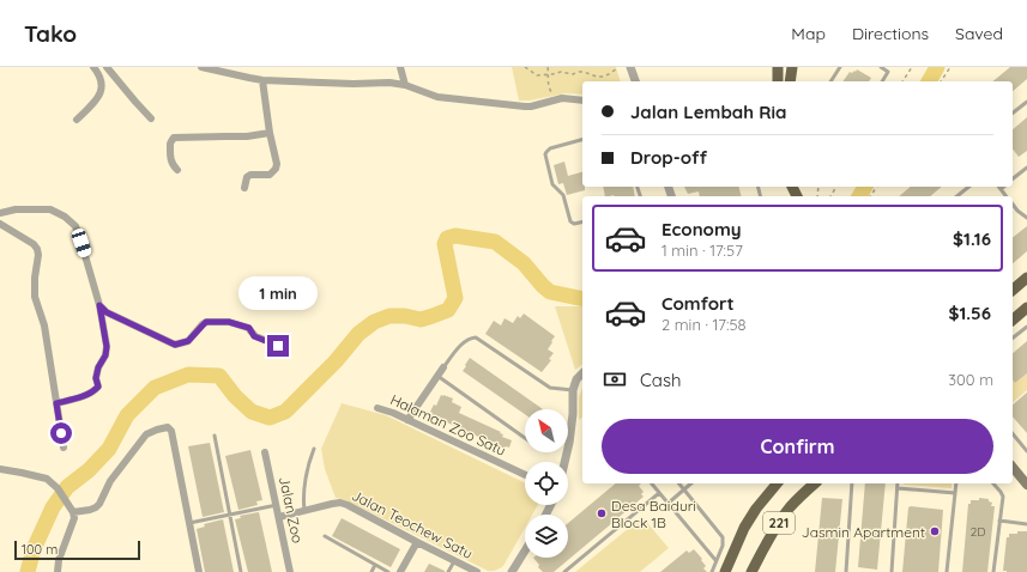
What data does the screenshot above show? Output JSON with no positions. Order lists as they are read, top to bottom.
{
  "streets": {
    "main road": ["221"],
    "street": ["Halaman Zoo Satu", "Jalan Zoo", "Jalan Teochew Satu"]
  },
  "crossings": [
    ["Jalan Zoo", "Jalan Teochew Satu"]
  ],
  "places": ["Desa Baiduri Block 1B", "Jasmin Apartment"],
  "house_numbers": ["2D"],
  "scale_bar": "100 m",
  "north": "top left",
  "page": {
    "header": "Tako",
    "nav": ["Map", "Directions", "Saved"],
    "banner": ["Jalan Lembah Ria", "Drop-off"],
    "list": [
      {
        "name": "Economy",
        "note": "1 min · 17:57",
        "value": "$1.16"
      },
      {
        "name": "Comfort",
        "note": "2 min · 17:58",
        "value": "$1.56"
      }
    ],
    "bubble": "1 min",
    "pay": ["Cash", "300 m"],
    "buttons": "Confirm",
    "scale": "100 m"
  }
}
